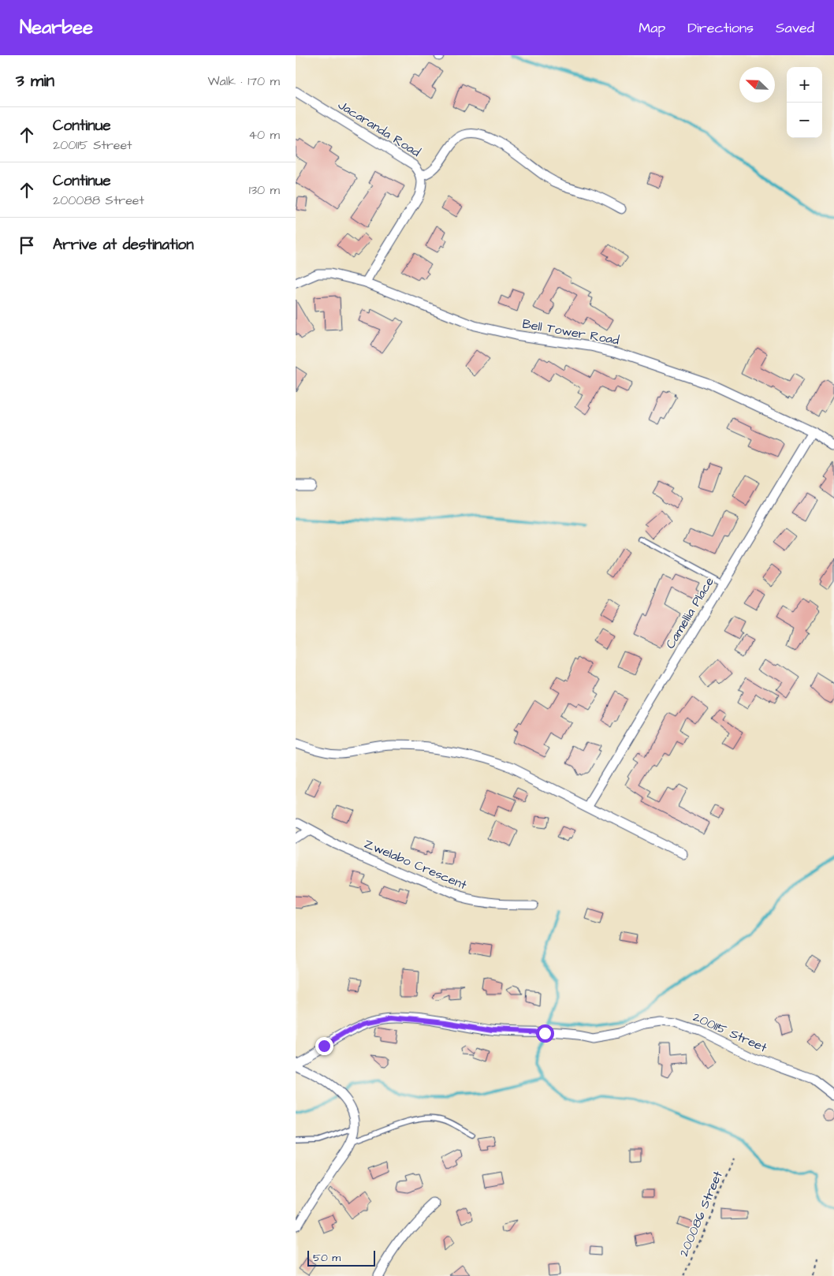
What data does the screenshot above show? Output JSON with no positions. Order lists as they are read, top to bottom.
{
  "streets": {
    "street": [
      "Jacaranda Road",
      "Bell Tower Road",
      "Camellia Place",
      "Zwelabo Crescent",
      "200115 Street"
    ],
    "path": ["200086 Street"]
  },
  "crossings": [
    ["Jacaranda Road", "Bell Tower Road"],
    ["Bell Tower Road", "Camellia Place"]
  ],
  "scale_bar": "50 m",
  "north": "top left",
  "page": {
    "header": "Nearbee",
    "nav": ["Map", "Directions", "Saved"],
    "heading": ["3 min", "Walk · 170 m"],
    "map_buttons": ["+", "−"],
    "list": [
      ["Continue", "200115 Street", "40 m"],
      ["Continue", "200088 Street", "130 m"],
      "Arrive at destination"
    ],
    "scale": "50 m"
  }
}
